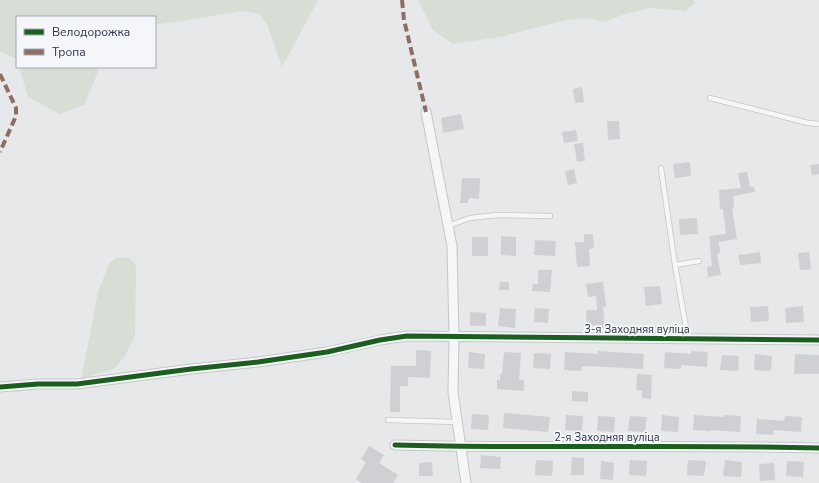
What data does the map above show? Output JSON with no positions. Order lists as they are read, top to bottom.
{
  "streets": {
    "street": ["3-я Заходняя вуліца", "2-я Заходняя вуліца"]
  },
  "legend": ["Велодорожка", "Тропа"]
}
